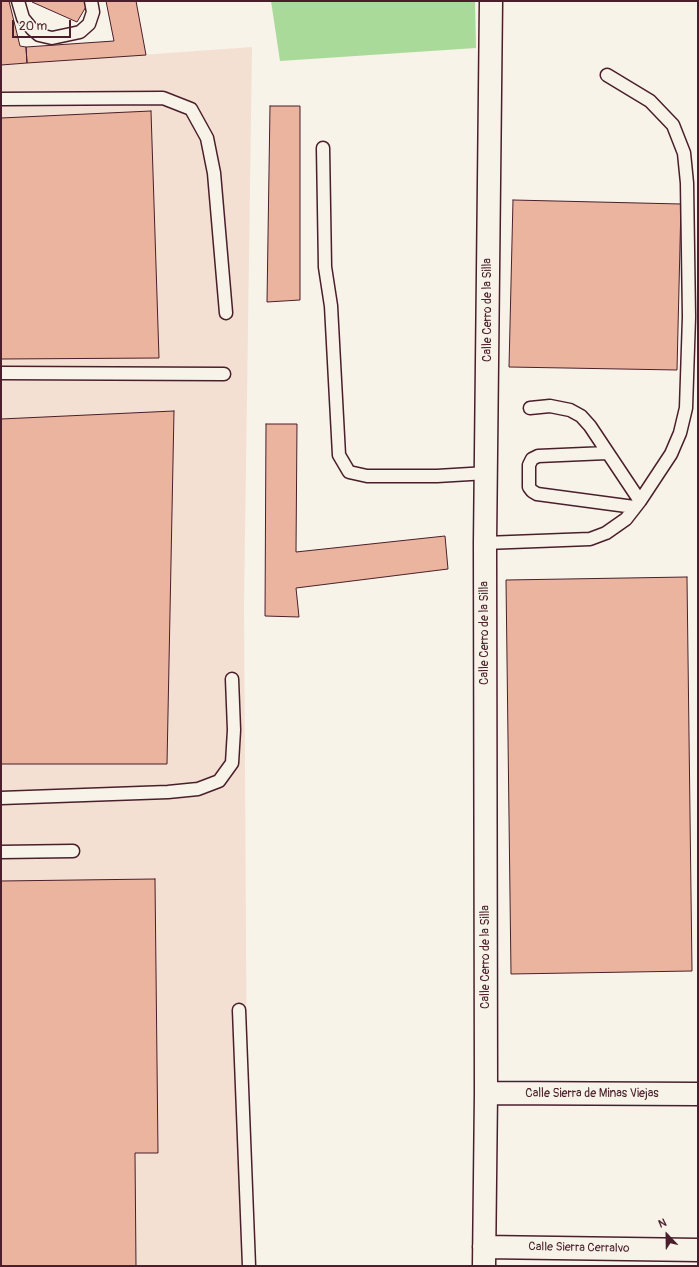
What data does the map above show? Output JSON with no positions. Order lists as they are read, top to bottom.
{
  "streets": {
    "street": ["Calle Cerro de la Silla", "Calle Sierra de Minas Viejas", "Calle Sierra Cerralvo"]
  },
  "crossings": [
    ["Calle Cerro de la Silla", "Calle Sierra de Minas Viejas"],
    ["Calle Cerro de la Silla", "Calle Sierra Cerralvo"]
  ],
  "scale_bar": "20 m",
  "north": "top"
}
